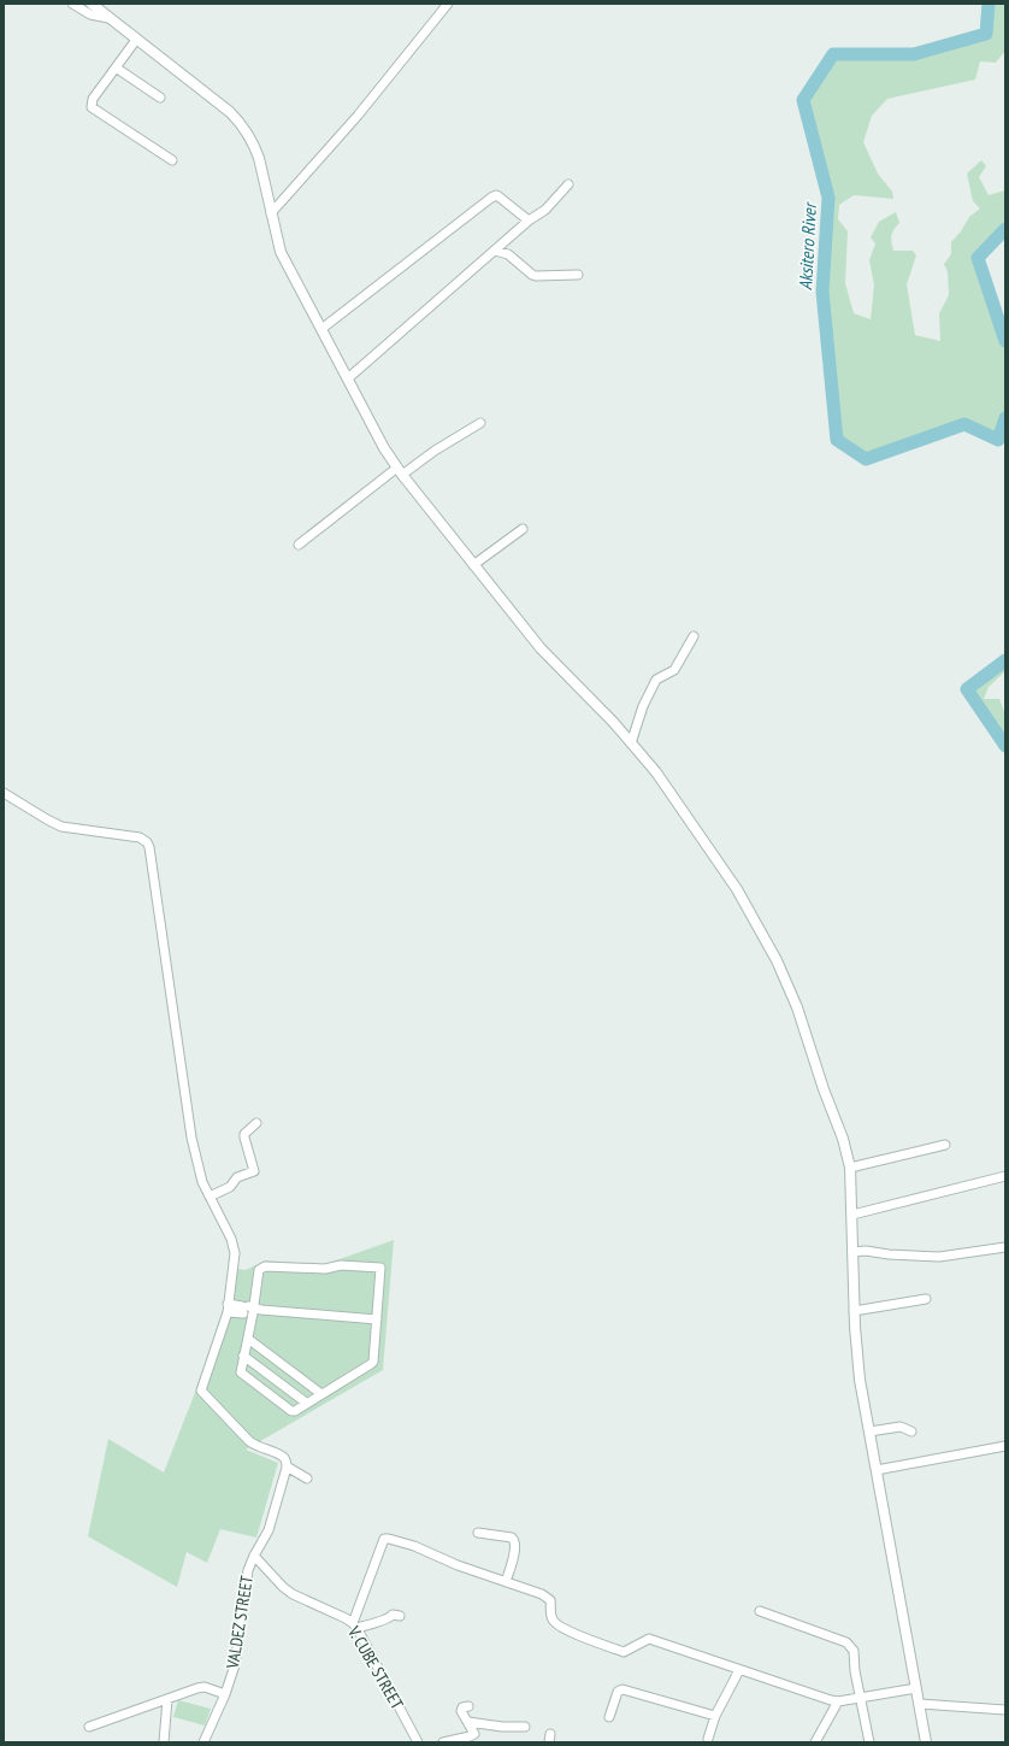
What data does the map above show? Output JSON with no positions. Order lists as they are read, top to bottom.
{
  "streets": {
    "street": ["VALDEZ STREET", "V. CUBE STREET"]
  },
  "crossings": [
    ["VALDEZ STREET", "V. CUBE STREET"]
  ],
  "water": ["Aksitero River"]
}
